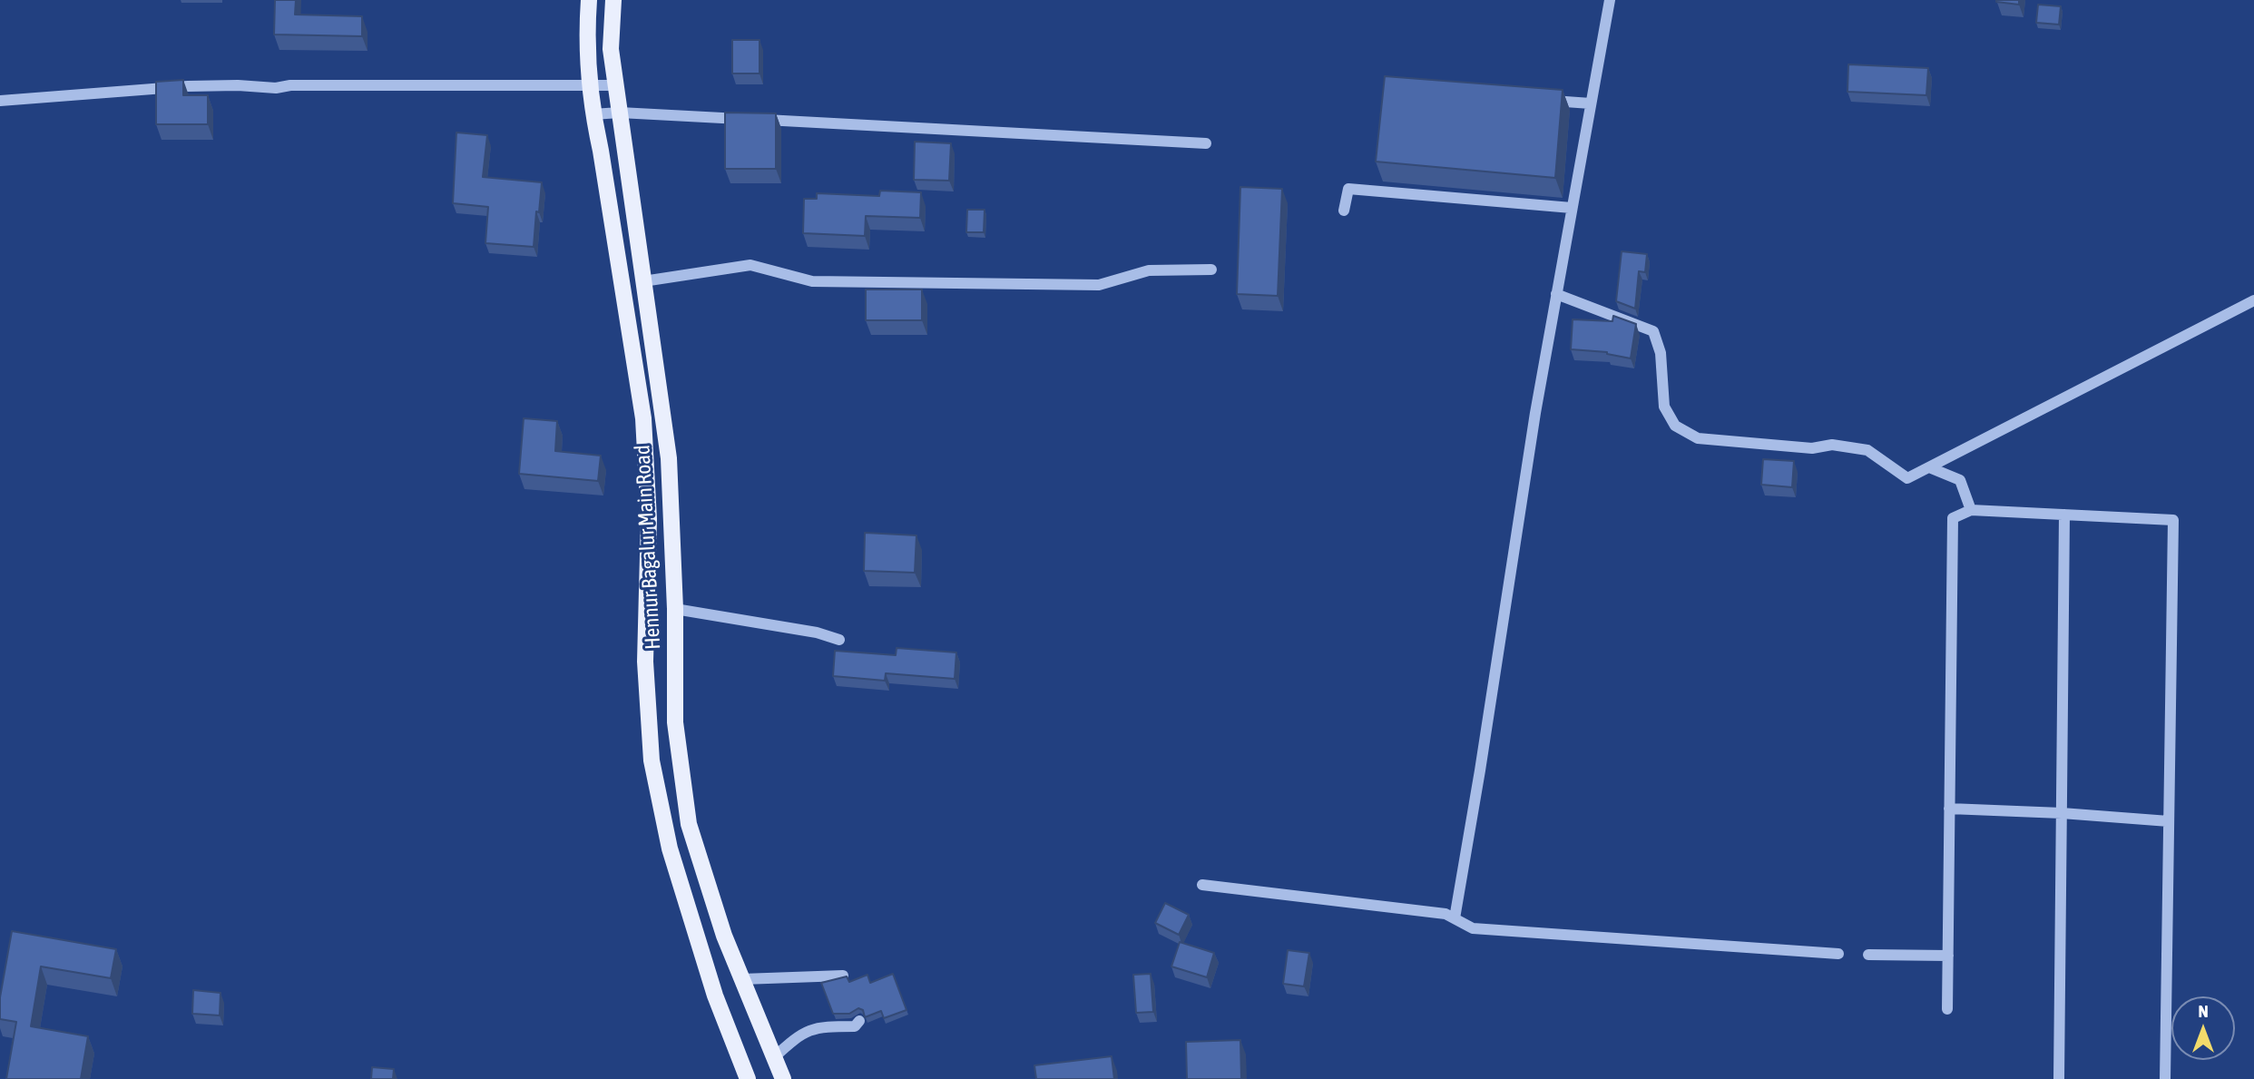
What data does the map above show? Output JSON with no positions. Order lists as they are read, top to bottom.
{
  "streets": {
    "main road": ["Hennur Bagalur Main Road"]
  },
  "north": "top"
}
